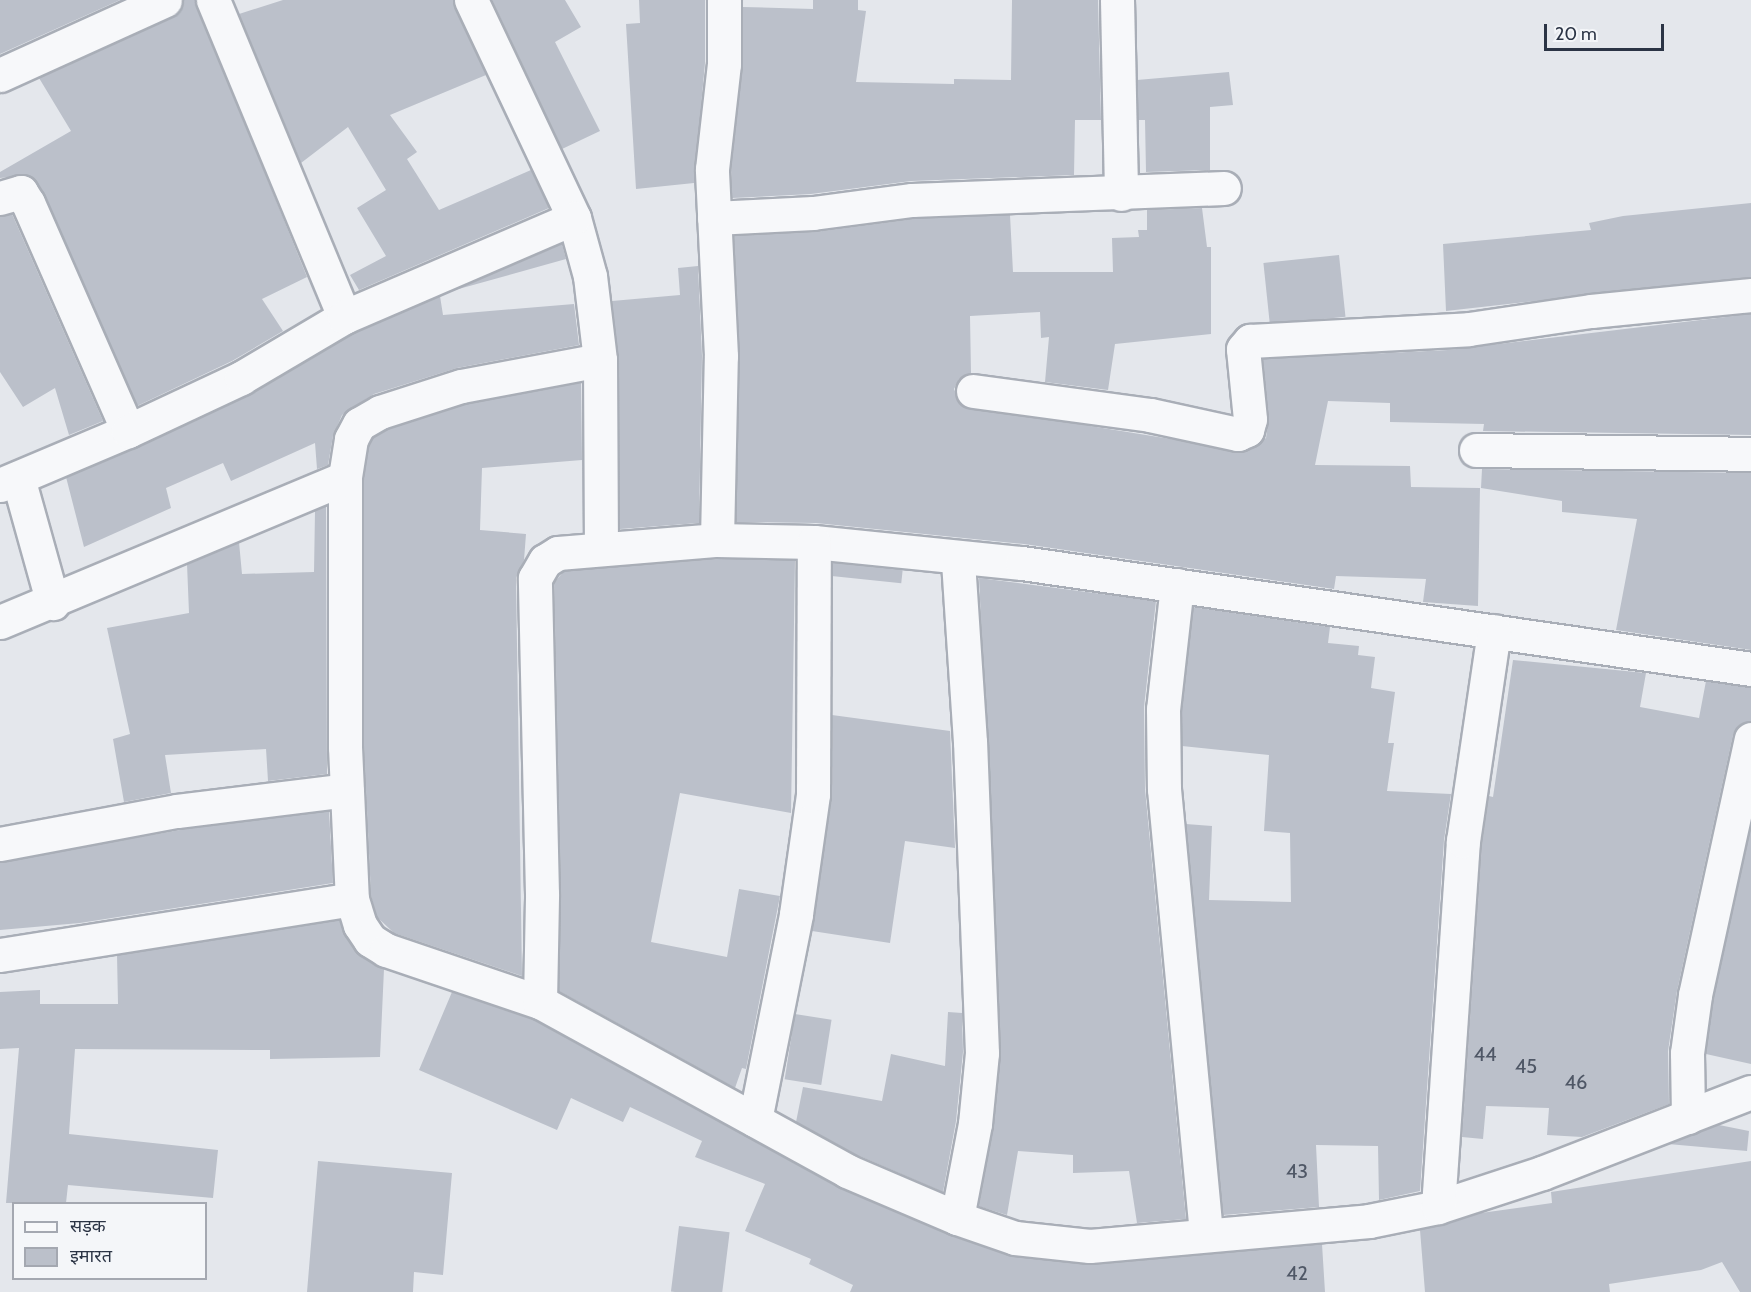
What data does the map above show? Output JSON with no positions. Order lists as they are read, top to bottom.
{
  "house_numbers": [
    "44",
    "45",
    "46",
    "43",
    "42"
  ],
  "legend": ["सड़क", "इमारत"],
  "scale_bar": "20 m"
}
